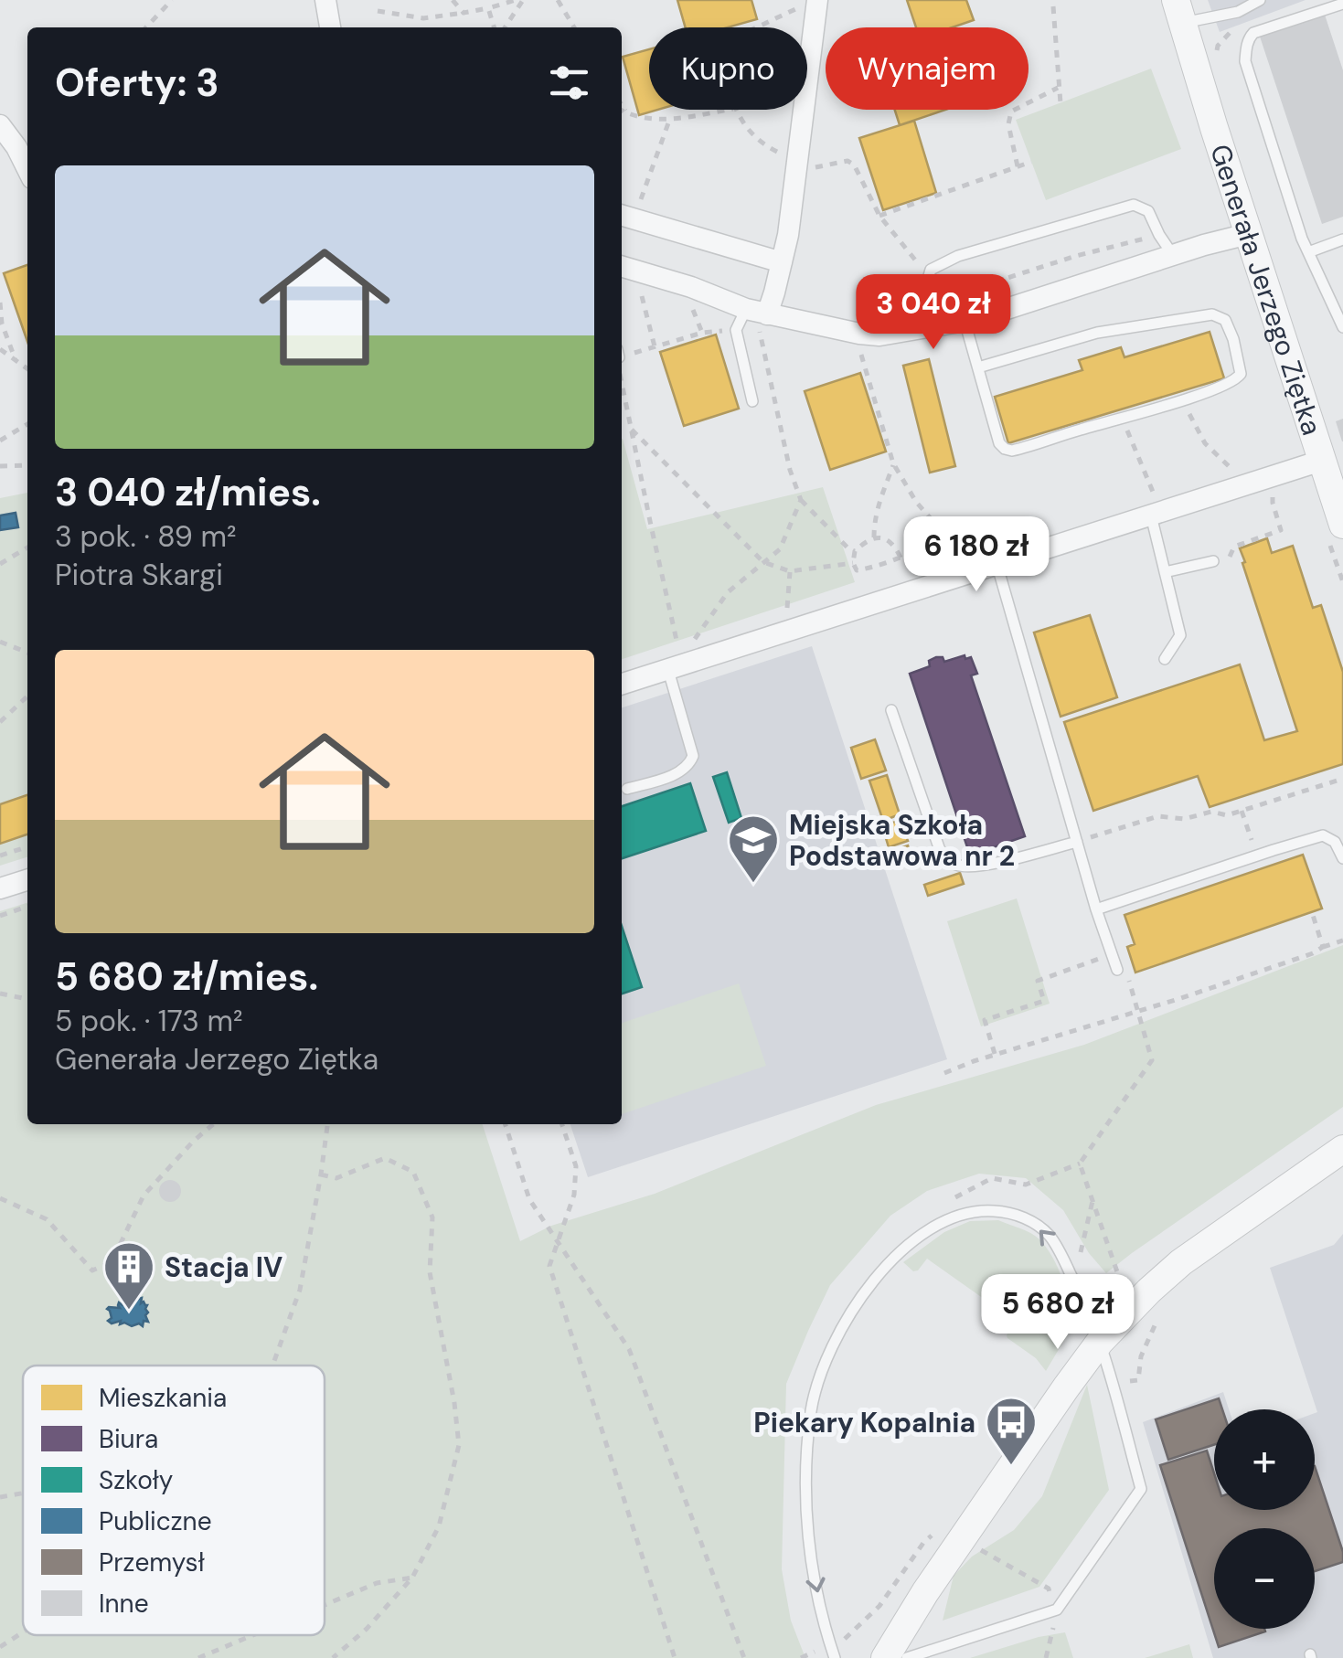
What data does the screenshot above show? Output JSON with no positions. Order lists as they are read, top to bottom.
{
  "streets": {
    "street": ["Generała Jerzego Ziętka"]
  },
  "places": {
    "school or university": ["Miejska Szkoła Podstawowa nr 2"],
    "building": ["Stacja IV"],
    "bus stop": ["Piekary Kopalnia"]
  },
  "legend": [
    "Mieszkania",
    "Biura",
    "Szkoły",
    "Publiczne",
    "Przemysł",
    "Inne"
  ],
  "page": {
    "chip": ["Kupno", "Wynajem"],
    "heading": "Oferty: 3",
    "list": [
      {
        "name": "3 040 zł/mies.",
        "note": "3 pok. · 89 m² · Piotra Skargi"
      },
      {
        "name": "5 680 zł/mies.",
        "note": "5 pok. · 173 m² · Generała Jerzego Ziętka"
      }
    ],
    "price": ["3 040 zł", "6 180 zł", "5 680 zł"],
    "map_buttons": ["+", "−"]
  }
}
